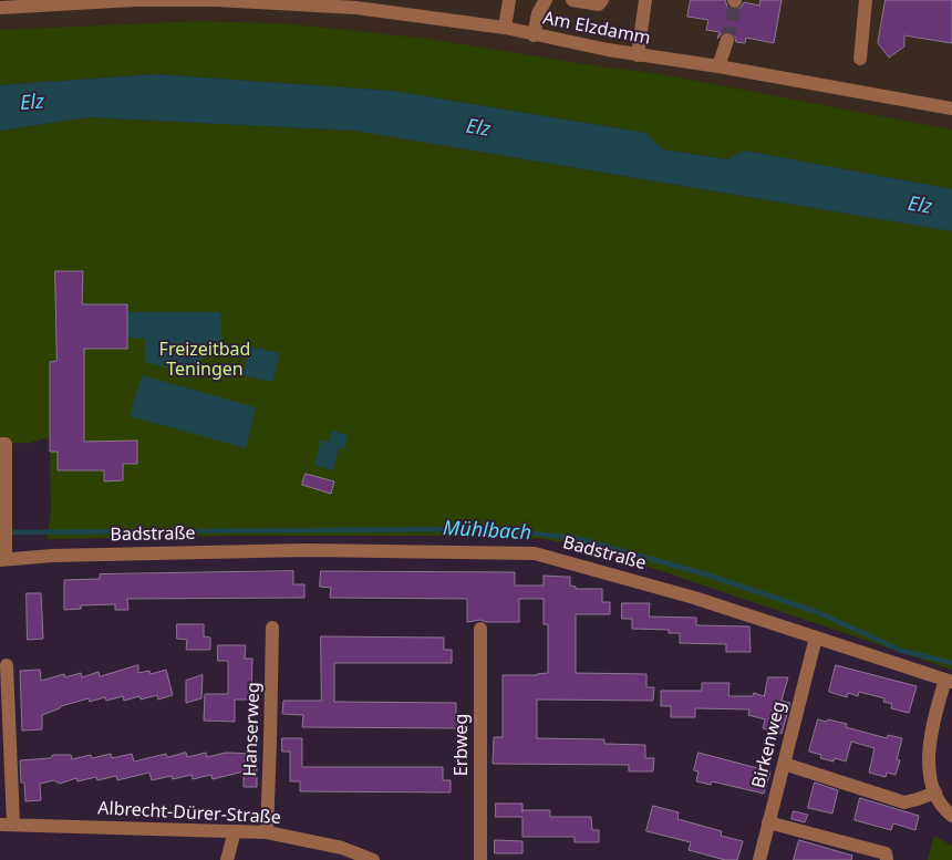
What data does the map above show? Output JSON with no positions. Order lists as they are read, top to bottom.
{
  "streets": {
    "street": [
      "Am Elzdamm",
      "Badstraße",
      "Hanserweg",
      "Erbweg",
      "Birkenweg",
      "Albrecht-Dürer-Straße"
    ]
  },
  "crossings": [
    ["Badstraße", "Birkenweg"],
    ["Hanserweg", "Albrecht-Dürer-Straße"]
  ],
  "water": ["Elz", "Mühlbach"],
  "parks": ["Freizeitbad Teningen"]
}
